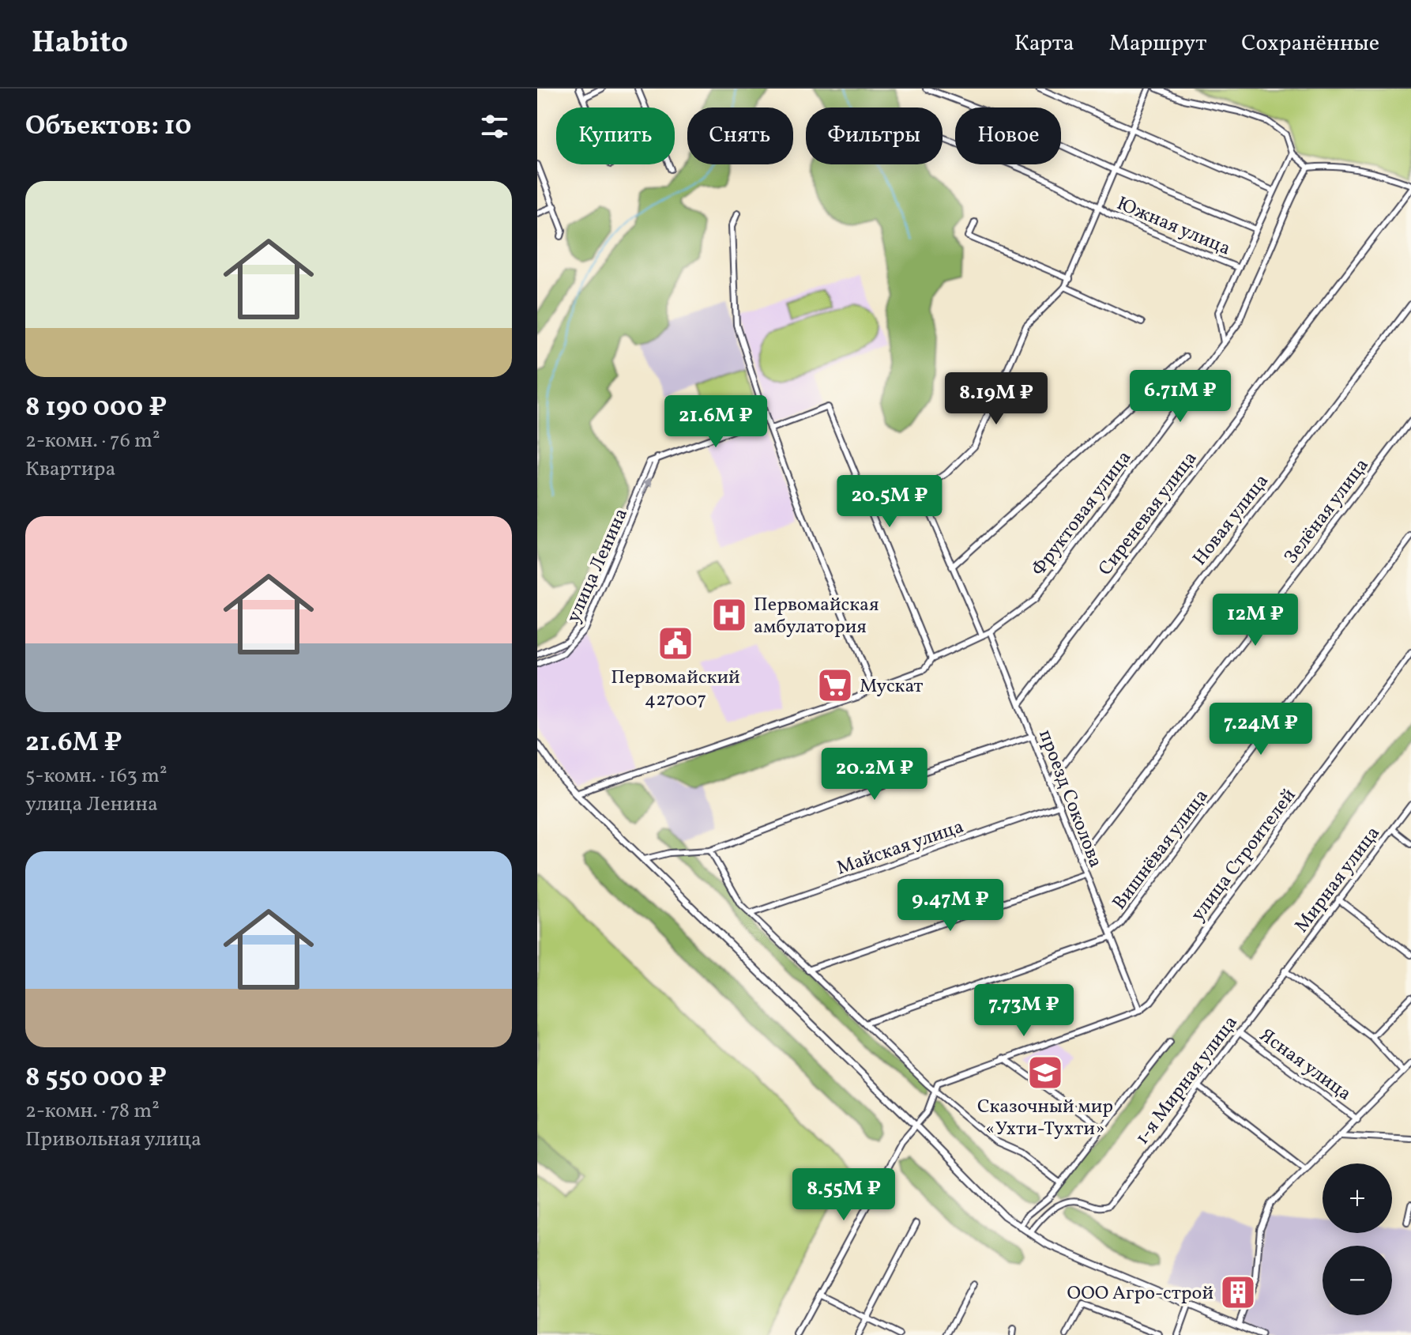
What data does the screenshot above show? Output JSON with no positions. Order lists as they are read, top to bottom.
{
  "streets": {
    "street": [
      "Южная улица",
      "Зелёная улица",
      "Фруктовая улица",
      "Сиреневая улица",
      "Новая улица",
      "улица Ленина",
      "проезд Соколова",
      "Майская улица",
      "Вишнёвая улица",
      "улица Строителей",
      "Мирная улица",
      "Ясная улица",
      "1-я Мирная улица"
    ]
  },
  "crossings": [
    ["Зелёная улица", "проезд Соколова"],
    ["Фруктовая улица", "проезд Соколова"],
    ["Сиреневая улица", "проезд Соколова"],
    ["Новая улица", "проезд Соколова"],
    ["проезд Соколова", "Майская улица"],
    ["проезд Соколова", "Вишнёвая улица"],
    ["проезд Соколова", "улица Строителей"],
    ["Мирная улица", "1-я Мирная улица"],
    ["Ясная улица", "1-я Мирная улица"]
  ],
  "places": {
    "hospital": ["Первомайская амбулатория"],
    "public building": ["Первомайский 427007"],
    "supermarket": ["Мускат"],
    "school or university": ["Сказочный мир «Ухти-Тухти»"],
    "building": ["ООО Агро-строй"]
  },
  "page": {
    "header": "Habito",
    "nav": ["Карта", "Маршрут", "Сохранённые"],
    "heading": "Объектов: 10",
    "chip": [
      "Купить",
      "Снять",
      "Фильтры",
      "Новое"
    ],
    "list": [
      {
        "name": "8 190 000 ₽",
        "note": "2-комн. · 76 m² · Квартира"
      },
      {
        "name": "21.6M ₽",
        "note": "5-комн. · 163 m² · улица Ленина"
      },
      {
        "name": "8 550 000 ₽",
        "note": "2-комн. · 78 m² · Привольная улица"
      }
    ],
    "price": [
      "6.71M ₽",
      "8.19M ₽",
      "21.6M ₽",
      "20.5M ₽",
      "12M ₽",
      "7.24M ₽",
      "20.2M ₽",
      "9.47M ₽",
      "7.73M ₽",
      "8.55M ₽"
    ],
    "map_buttons": ["+", "−"]
  }
}
